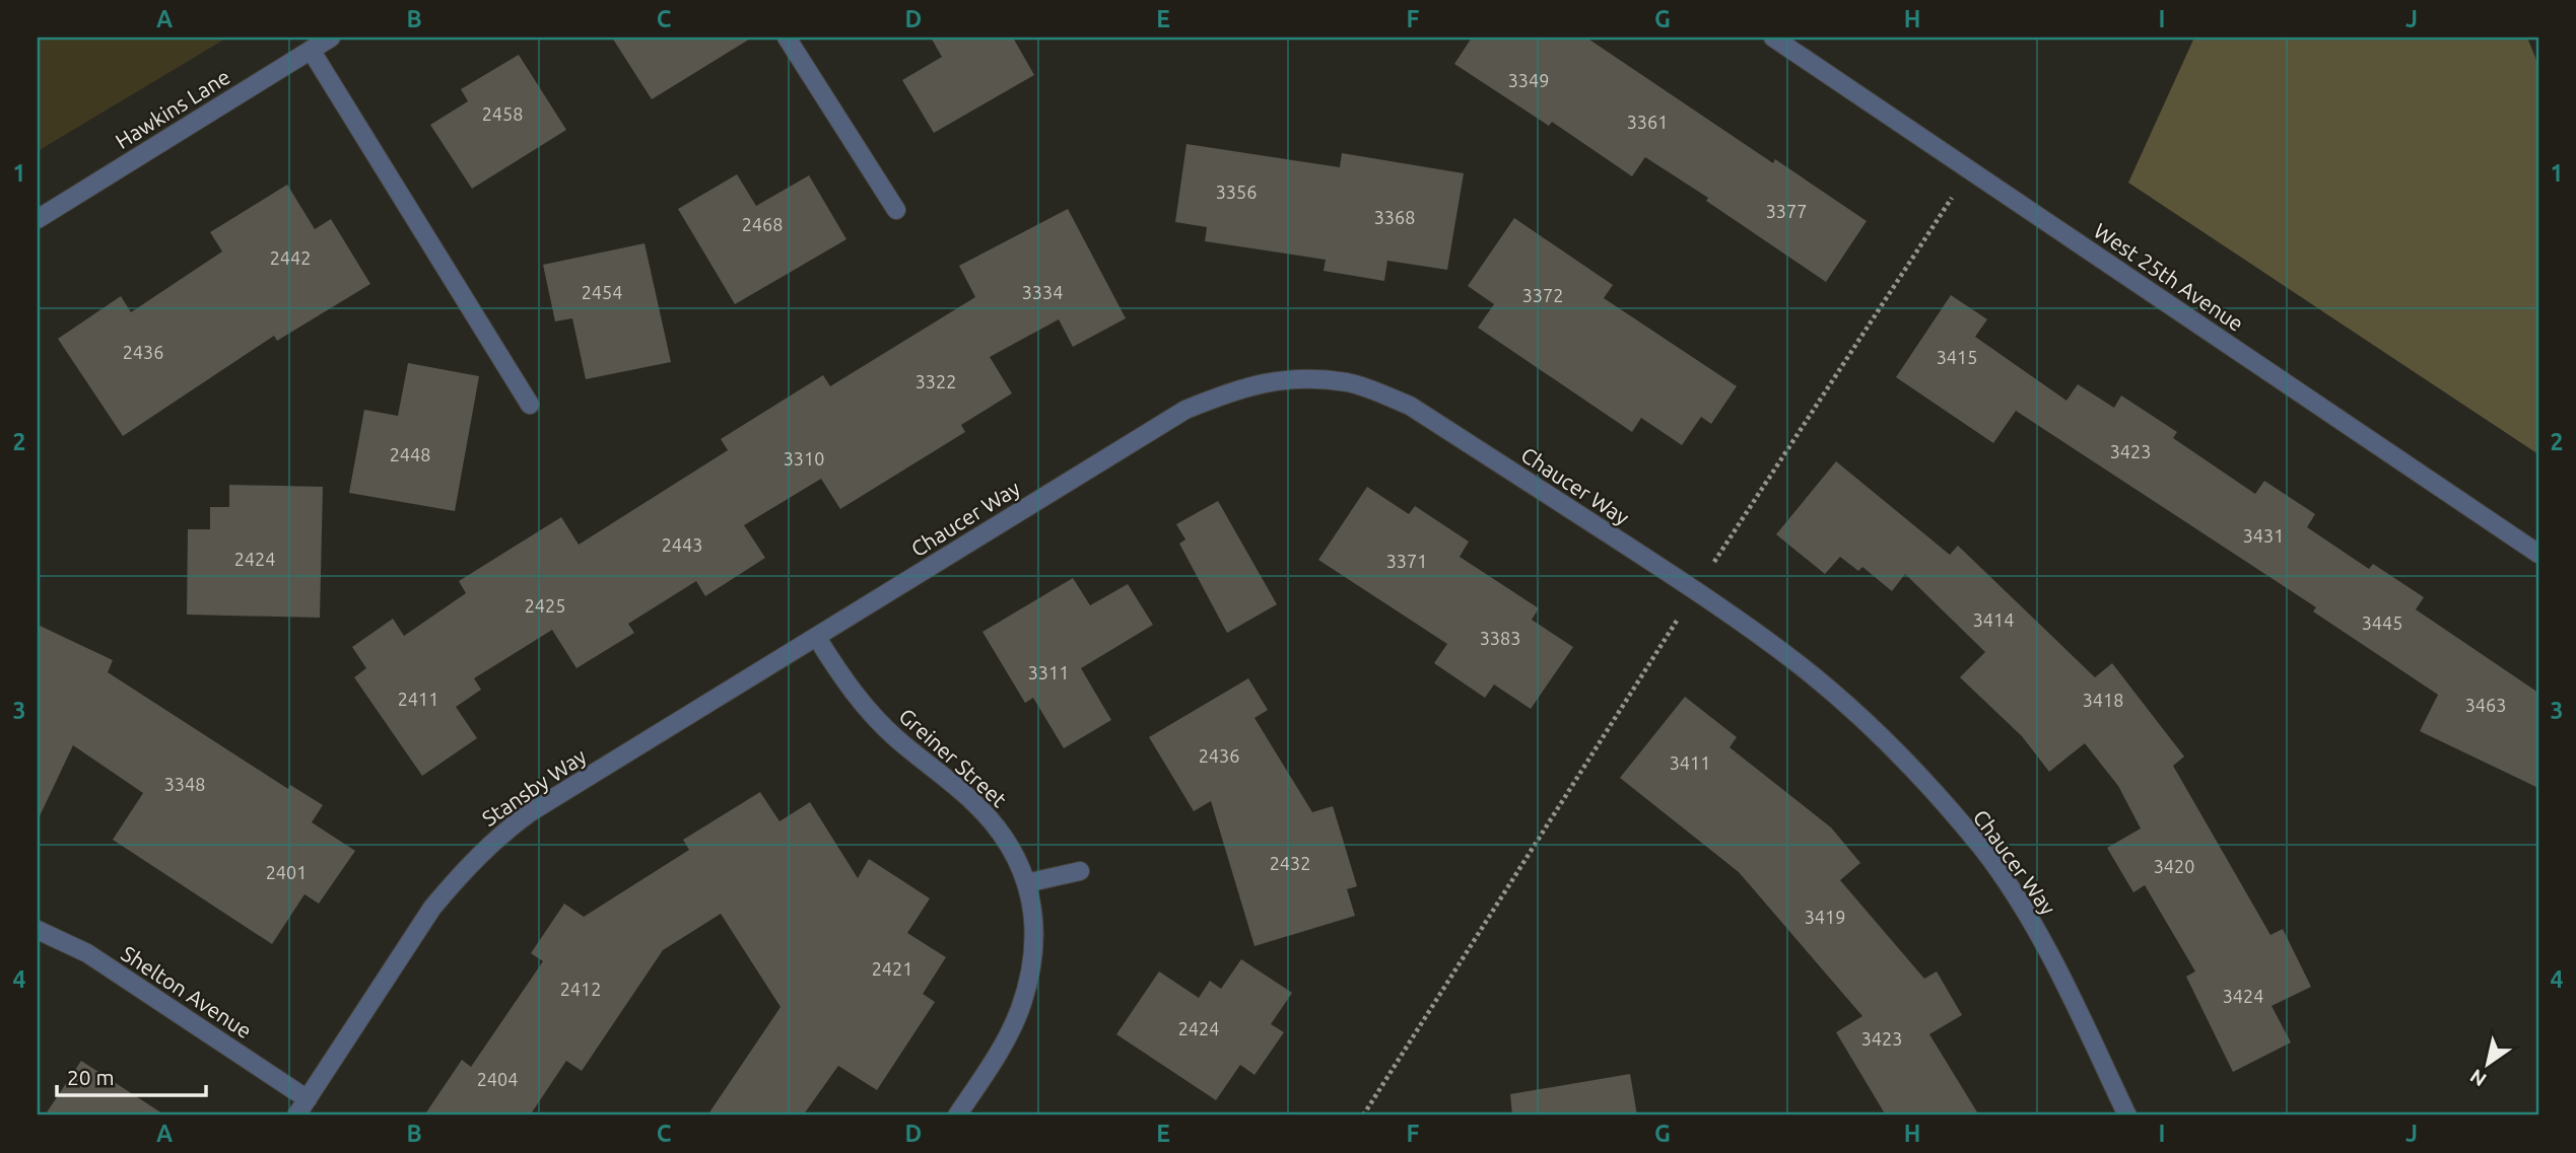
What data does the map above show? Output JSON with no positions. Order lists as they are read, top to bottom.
{
  "streets": {
    "street": [
      "Hawkins Lane",
      "West 25th Avenue",
      "Chaucer Way",
      "Greiner Street",
      "Stansby Way",
      "Shelton Avenue"
    ]
  },
  "crossings": [
    ["Chaucer Way", "Greiner Street"],
    ["Chaucer Way", "Stansby Way"],
    ["Greiner Street", "Stansby Way"],
    ["Stansby Way", "Shelton Avenue"]
  ],
  "house_numbers": [
    "3349",
    "2458",
    "3361",
    "3356",
    "3377",
    "3368",
    "2468",
    "2442",
    "2454",
    "3334",
    "3372",
    "2436",
    "3415",
    "3322",
    "3423",
    "2448",
    "3310",
    "3431",
    "2443",
    "2424",
    "3371",
    "2425",
    "3414",
    "3445",
    "3383",
    "3311",
    "2411",
    "3418",
    "3463",
    "2436",
    "3411",
    "3348",
    "2432",
    "3420",
    "2401",
    "3419",
    "2421",
    "2412",
    "3424",
    "2424",
    "3423",
    "2404"
  ],
  "scale_bar": "20 m",
  "north": "bottom left",
  "grid": {
    "columns": [
      "A",
      "B",
      "C",
      "D",
      "E",
      "F",
      "G",
      "H",
      "I",
      "J"
    ],
    "rows": [
      "1",
      "2",
      "3",
      "4"
    ]
  }
}
